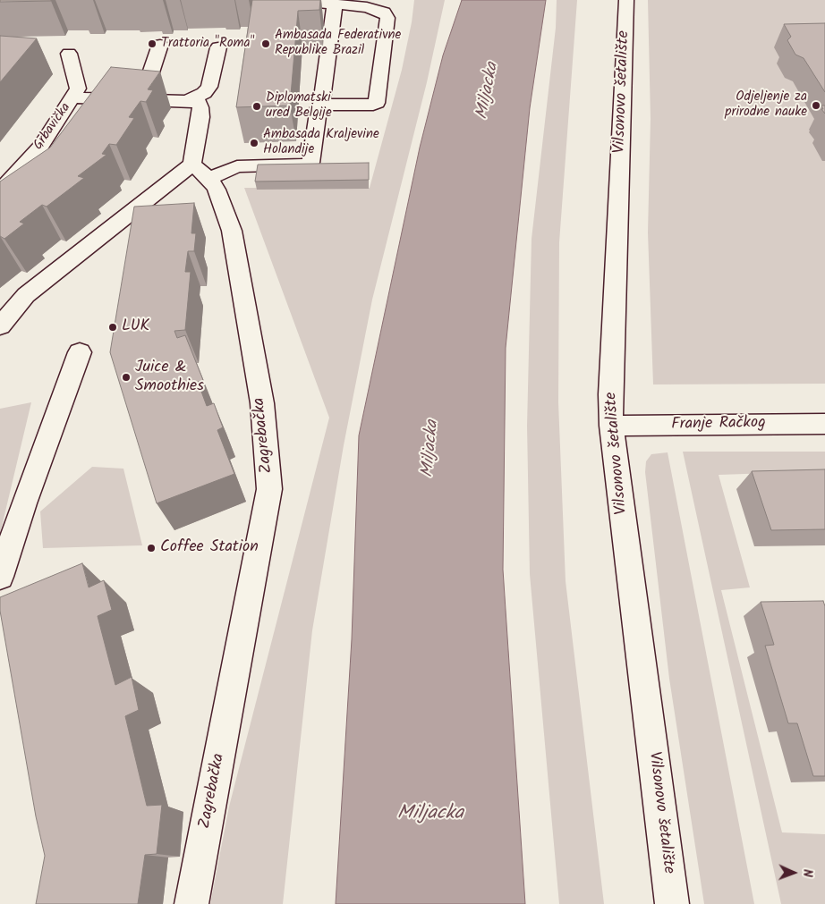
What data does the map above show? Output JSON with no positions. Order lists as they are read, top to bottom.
{
  "streets": {
    "street": [
      "Vilsonovo šetalište",
      "Grbavička",
      "Franje Račkog",
      "Zagrebačka"
    ]
  },
  "crossings": [
    ["Vilsonovo šetalište", "Franje Račkog"]
  ],
  "water": ["Miljacka"],
  "places": [
    "Trattoria \"Roma\"",
    "Ambasada Federativne Republike Brazil",
    "Odjeljenje za prirodne nauke",
    "Diplomatski ured Belgije",
    "Ambasada Kraljevine Holandije",
    "LUK",
    "Juice & Smoothies",
    "Coffee Station"
  ],
  "north": "right"
}
